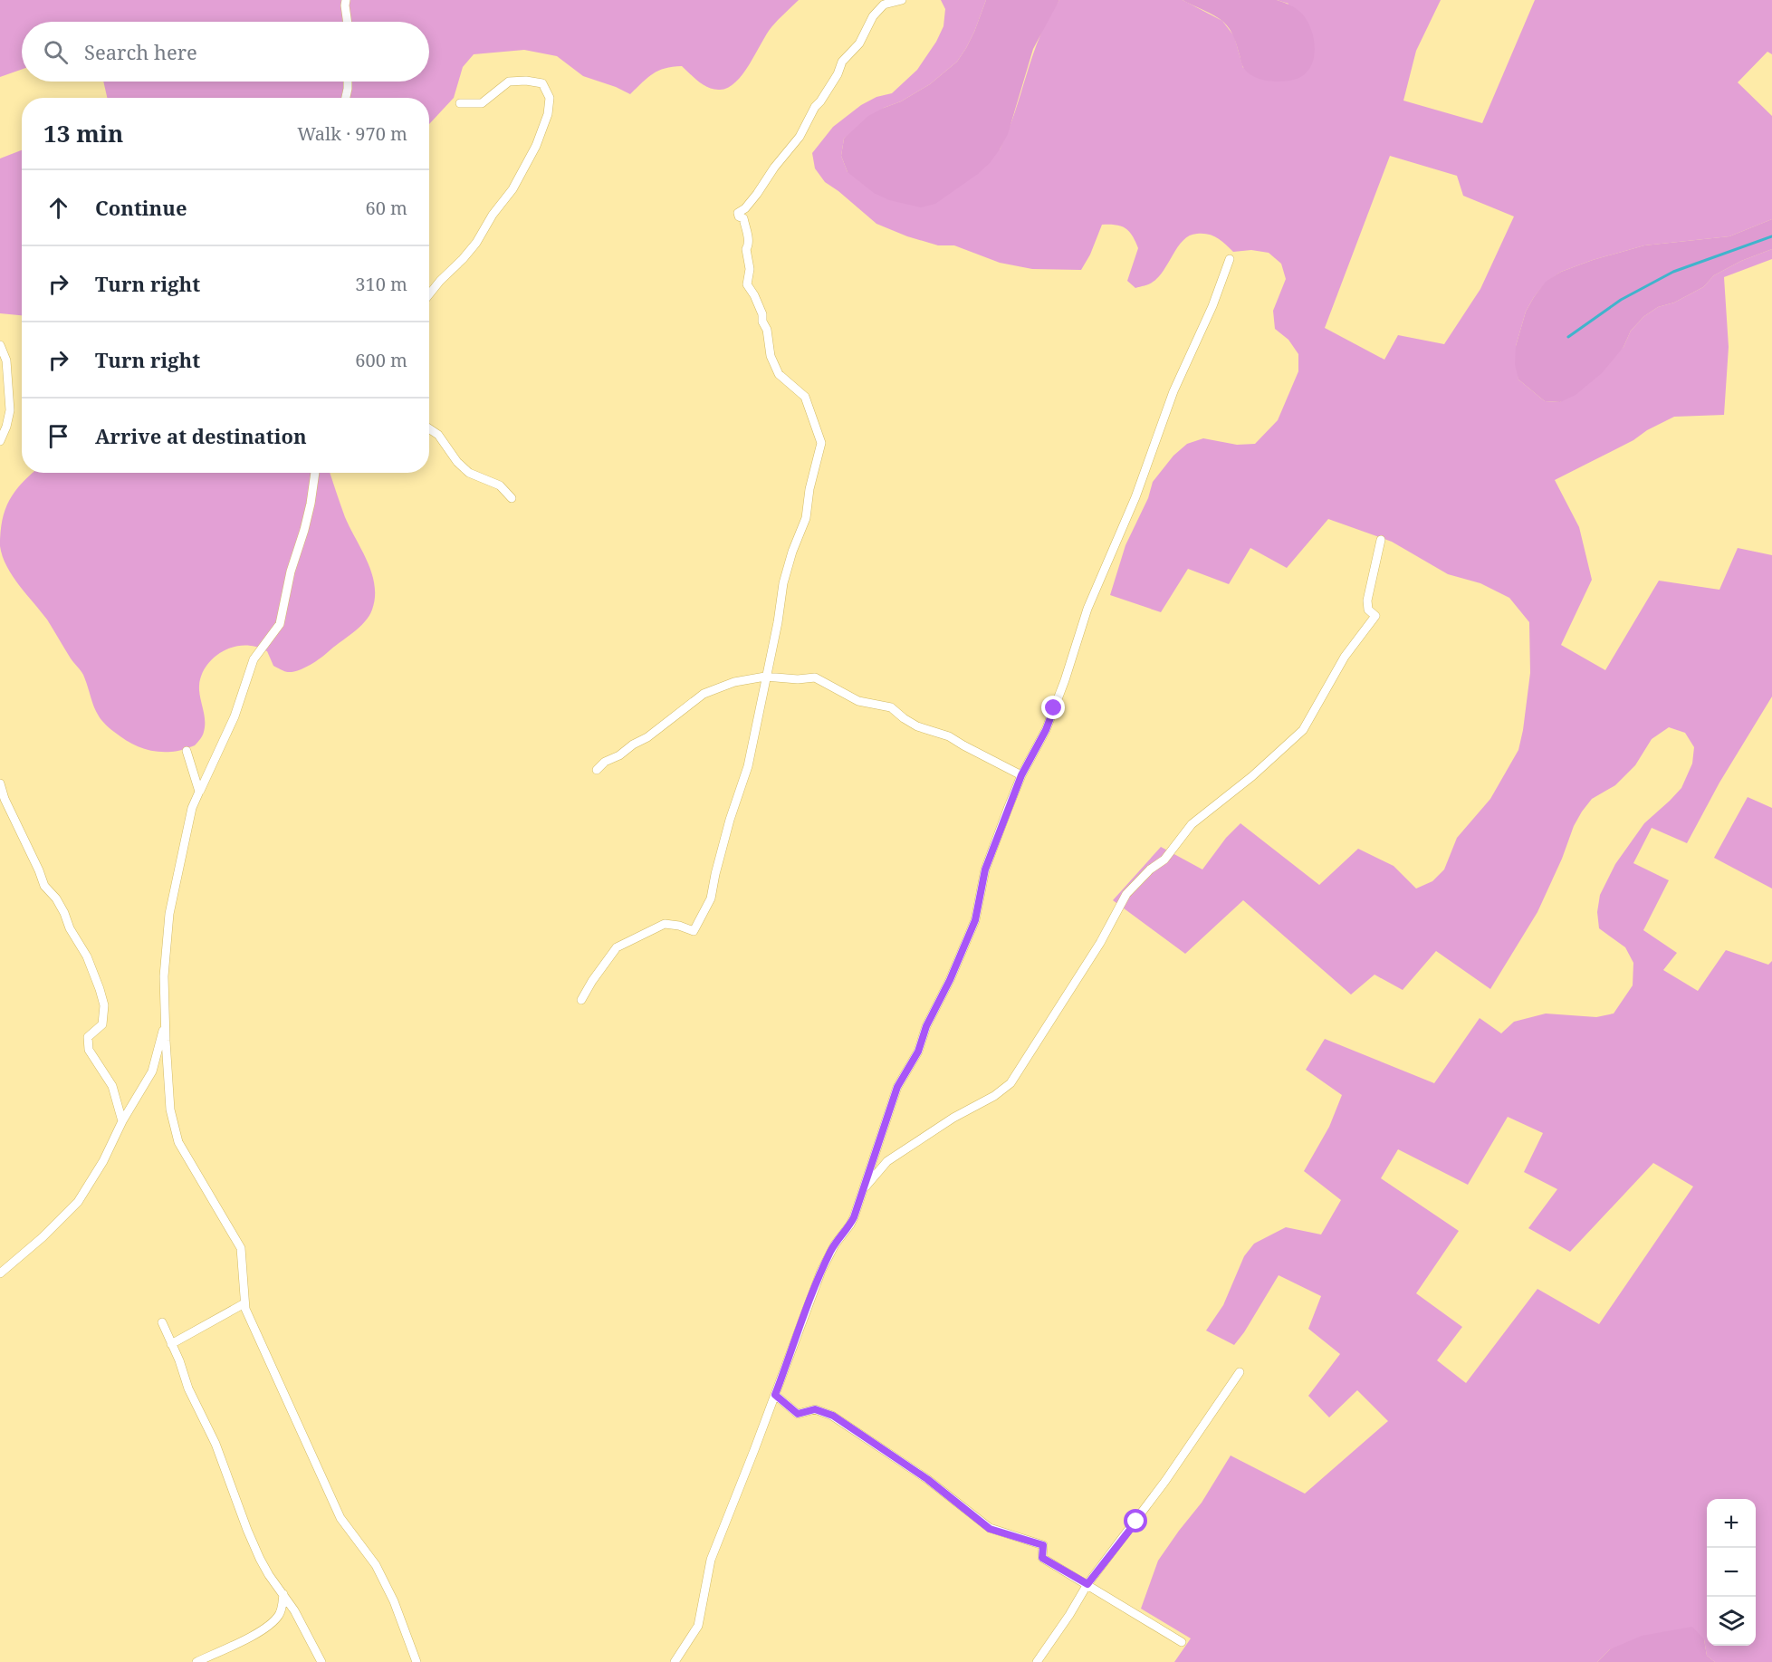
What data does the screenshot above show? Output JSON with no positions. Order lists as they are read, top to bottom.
{
  "page": {
    "search": "Search here",
    "heading": ["13 min", "Walk · 970 m"],
    "list": [
      ["Continue", "60 m"],
      ["Turn right", "310 m"],
      ["Turn right", "600 m"],
      "Arrive at destination"
    ],
    "map_buttons": ["+", "−"]
  }
}
